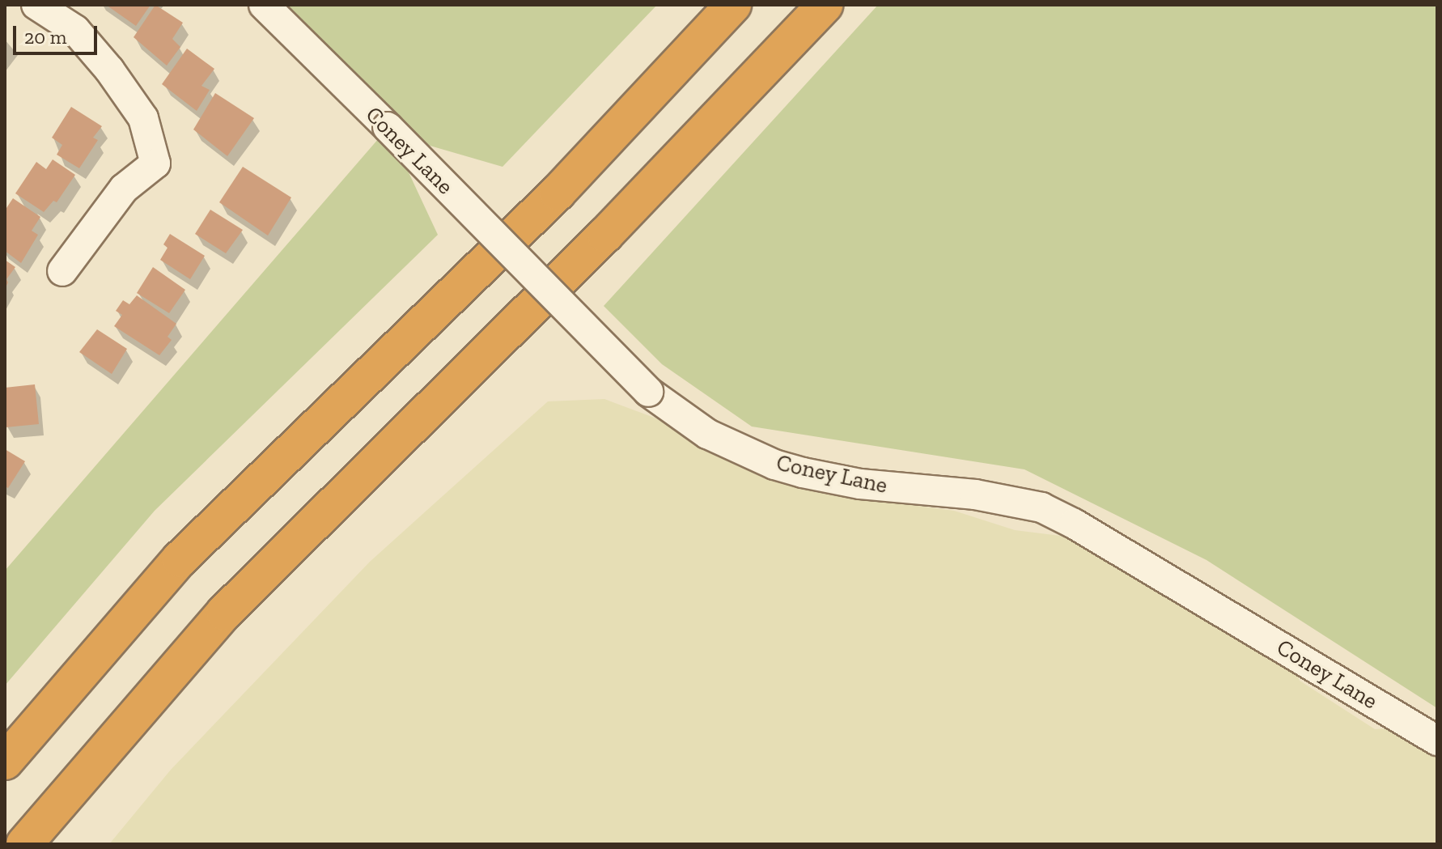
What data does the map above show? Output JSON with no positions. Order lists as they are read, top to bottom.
{
  "streets": {
    "street": ["Coney Lane"]
  },
  "scale_bar": "20 m"
}
